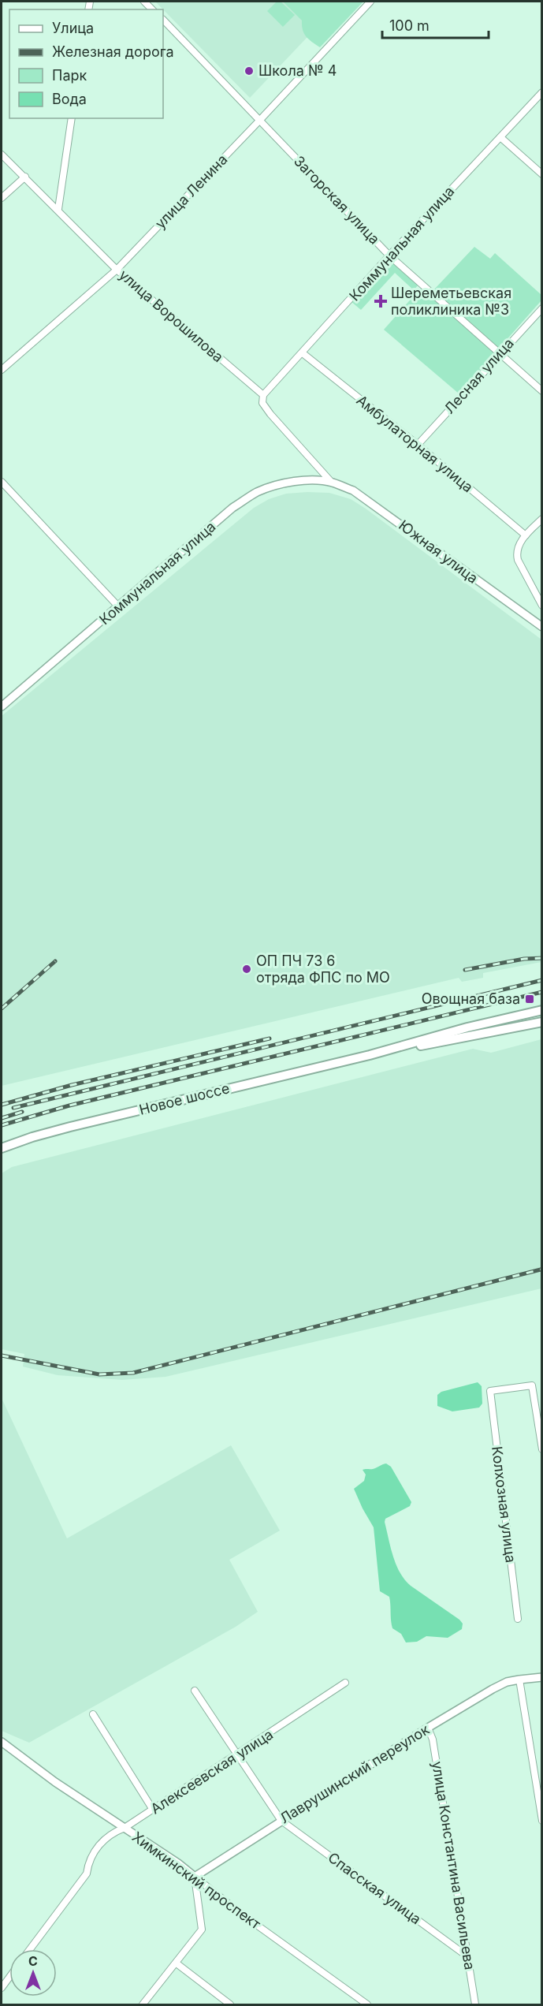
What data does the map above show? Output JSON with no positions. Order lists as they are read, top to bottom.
{
  "streets": {
    "main road": ["Новое шоссе"],
    "street": [
      "улица Ленина",
      "Загорская улица",
      "Коммунальная улица",
      "улица Ворошилова",
      "Лесная улица",
      "Амбулаторная улица",
      "Южная улица",
      "Колхозная улица",
      "Алексеевская улица",
      "Лаврушинский переулок",
      "улица Константина Васильева",
      "Химкинский проспект",
      "Спасская улица"
    ]
  },
  "crossings": [
    ["улица Ленина", "Загорская улица"],
    ["улица Ленина", "улица Ворошилова"],
    ["Загорская улица", "Коммунальная улица"],
    ["Загорская улица", "Лесная улица"],
    ["Коммунальная улица", "улица Ворошилова"],
    ["Коммунальная улица", "Амбулаторная улица"],
    ["Коммунальная улица", "Южная улица"],
    ["улица Ворошилова", "Южная улица"],
    ["Лесная улица", "Амбулаторная улица"],
    ["Алексеевская улица", "Химкинский проспект"],
    ["Лаврушинский переулок", "улица Константина Васильева"],
    ["Лаврушинский переулок", "Химкинский проспект"],
    ["Лаврушинский переулок", "Спасская улица"],
    ["улица Константина Васильева", "Спасская улица"]
  ],
  "places": {
    "other": ["Школа № 4", "ОП ПЧ 73 6 отряда ФПС по МО"],
    "health": ["Шереметьевская поликлиника №3"],
    "transit": ["Овощная база"]
  },
  "legend": [
    "Улица",
    "Железная дорога",
    "Парк",
    "Вода"
  ],
  "scale_bar": "100 m",
  "north": "top"
}
